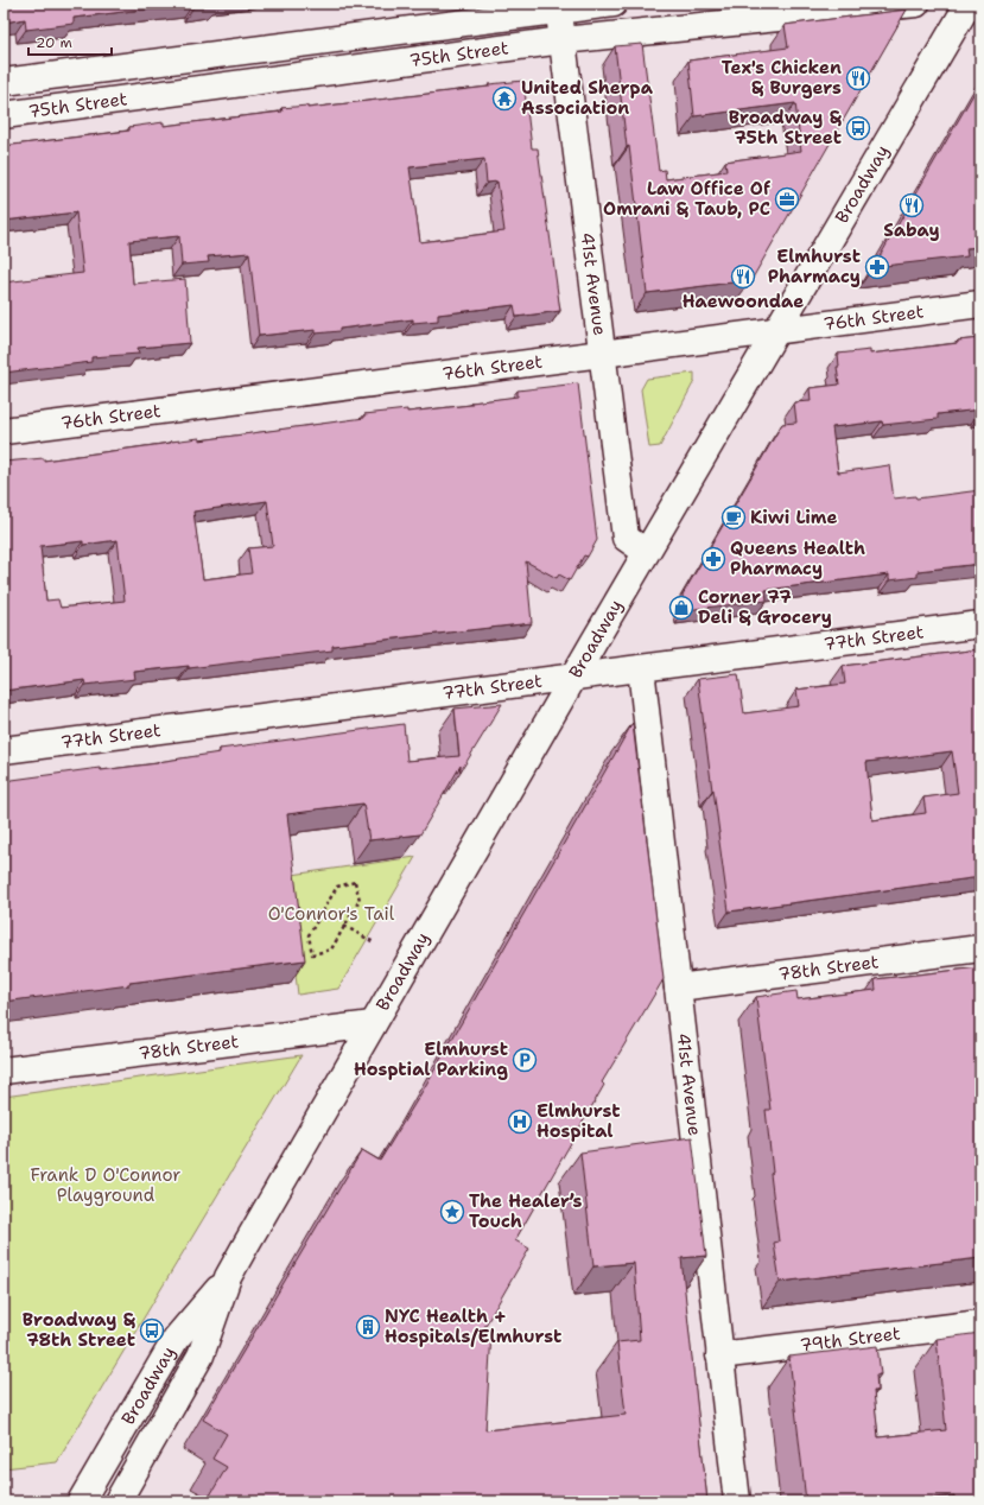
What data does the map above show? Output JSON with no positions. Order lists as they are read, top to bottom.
{
  "streets": {
    "street": [
      "75th Street",
      "Broadway",
      "41st Avenue",
      "76th Street",
      "77th Street",
      "78th Street",
      "79th Street"
    ]
  },
  "crossings": [
    ["75th Street", "41st Avenue"],
    ["Broadway", "41st Avenue"],
    ["Broadway", "76th Street"],
    ["Broadway", "77th Street"],
    ["Broadway", "78th Street"],
    ["41st Avenue", "76th Street"],
    ["41st Avenue", "77th Street"],
    ["41st Avenue", "78th Street"],
    ["41st Avenue", "79th Street"]
  ],
  "parks": ["O'Connor's Tail", "Frank D O'Connor Playground"],
  "places": {
    "restaurant": ["Tex's Chicken & Burgers", "Sabay", "Haewoondae"],
    "temple": ["United Sherpa Association"],
    "bus stop": ["Broadway & 75th Street", "Broadway & 78th Street"],
    "office": ["Law Office Of Omrani & Taub, PC"],
    "pharmacy": ["Elmhurst Pharmacy", "Queens Health Pharmacy"],
    "cafe": ["Kiwi Lime"],
    "shop": ["Corner 77 Deli & Grocery"],
    "parking": ["Elmhurst Hosptial Parking"],
    "hospital": ["Elmhurst Hospital"],
    "place": ["The Healer’s Touch"],
    "building": ["NYC Health + Hospitals/Elmhurst"]
  },
  "scale_bar": "20 m"
}
